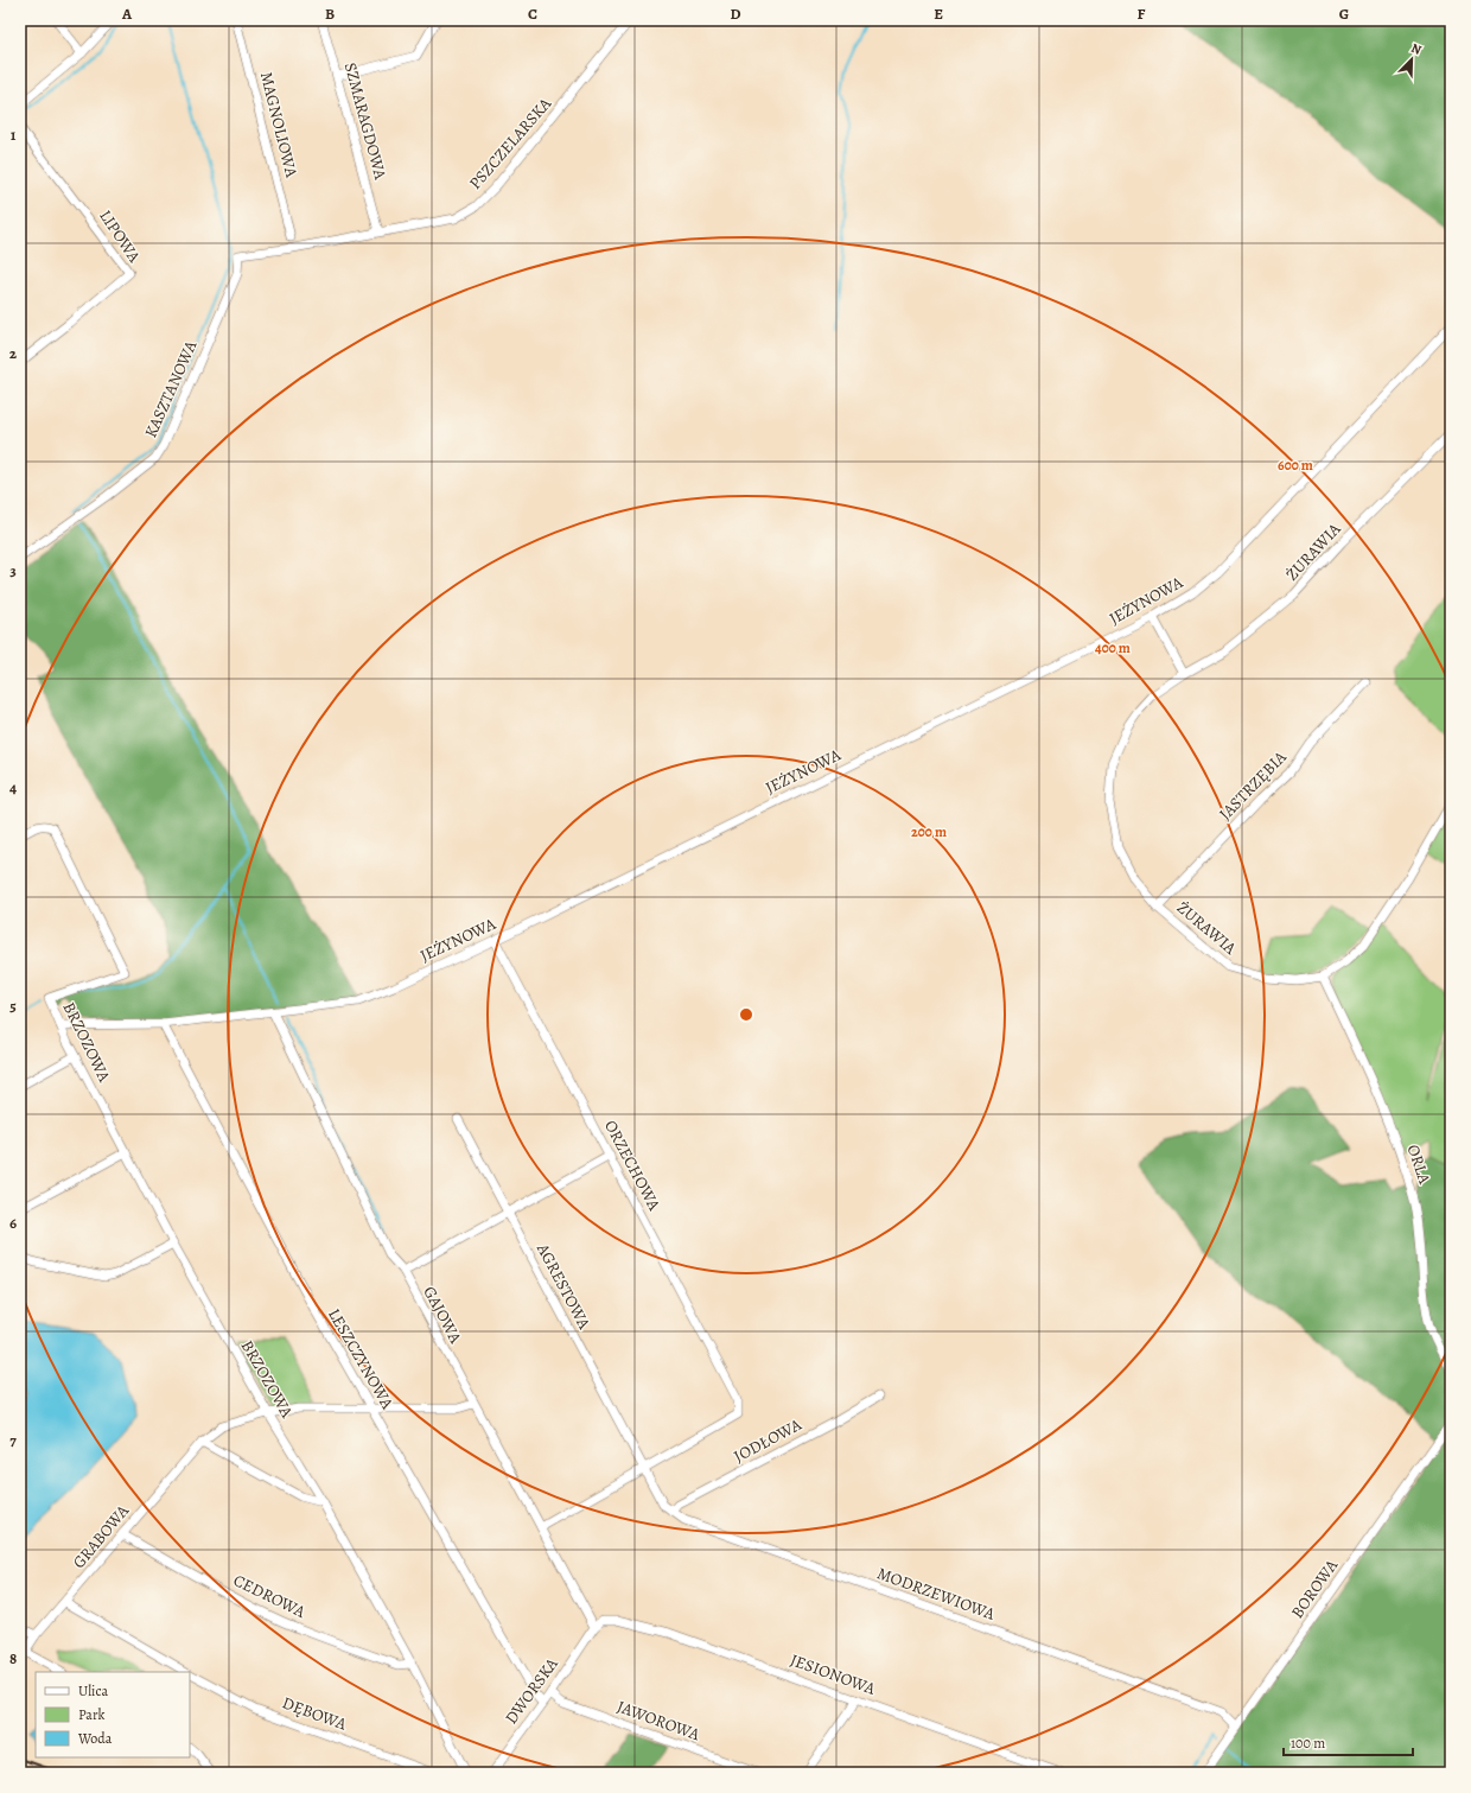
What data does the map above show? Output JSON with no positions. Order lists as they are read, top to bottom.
{
  "streets": {
    "street": [
      "SZMARAGDOWA",
      "MAGNOLIOWA",
      "PSZCZELARSKA",
      "LIPOWA",
      "KASZTANOWA",
      "ŻURAWIA",
      "JEŻYNOWA",
      "JASTRZĘBIA",
      "BRZOZOWA",
      "ORLA",
      "ORZECHOWA",
      "AGRESTOWA",
      "GAJOWA",
      "LESZCZYNOWA",
      "JODŁOWA",
      "GRABOWA",
      "BOROWA",
      "MODRZEWIOWA",
      "CEDROWA",
      "JESIONOWA",
      "DWORSKA",
      "DĘBOWA",
      "JAWOROWA"
    ]
  },
  "crossings": [
    ["SZMARAGDOWA", "PSZCZELARSKA"],
    ["PSZCZELARSKA", "KASZTANOWA"],
    ["ŻURAWIA", "JASTRZĘBIA"],
    ["ŻURAWIA", "ORLA"],
    ["JEŻYNOWA", "BRZOZOWA"],
    ["JEŻYNOWA", "ORZECHOWA"],
    ["JEŻYNOWA", "GAJOWA"],
    ["JEŻYNOWA", "LESZCZYNOWA"],
    ["BRZOZOWA", "GRABOWA"],
    ["BRZOZOWA", "CEDROWA"],
    ["ORZECHOWA", "AGRESTOWA"],
    ["ORZECHOWA", "MODRZEWIOWA"],
    ["AGRESTOWA", "MODRZEWIOWA"],
    ["GAJOWA", "GRABOWA"],
    ["GAJOWA", "JESIONOWA"],
    ["GAJOWA", "DWORSKA"],
    ["LESZCZYNOWA", "GRABOWA"],
    ["LESZCZYNOWA", "DWORSKA"],
    ["JODŁOWA", "MODRZEWIOWA"],
    ["GRABOWA", "CEDROWA"],
    ["GRABOWA", "DĘBOWA"],
    ["BOROWA", "MODRZEWIOWA"],
    ["JESIONOWA", "DWORSKA"],
    ["DWORSKA", "JAWOROWA"]
  ],
  "legend": ["Ulica", "Park", "Woda"],
  "scale_bar": "100 m",
  "north": "top right",
  "grid": {
    "columns": [
      "A",
      "B",
      "C",
      "D",
      "E",
      "F",
      "G"
    ],
    "rows": [
      "1",
      "2",
      "3",
      "4",
      "5",
      "6",
      "7",
      "8"
    ]
  },
  "rings": ["600 m", "400 m", "200 m"]
}
